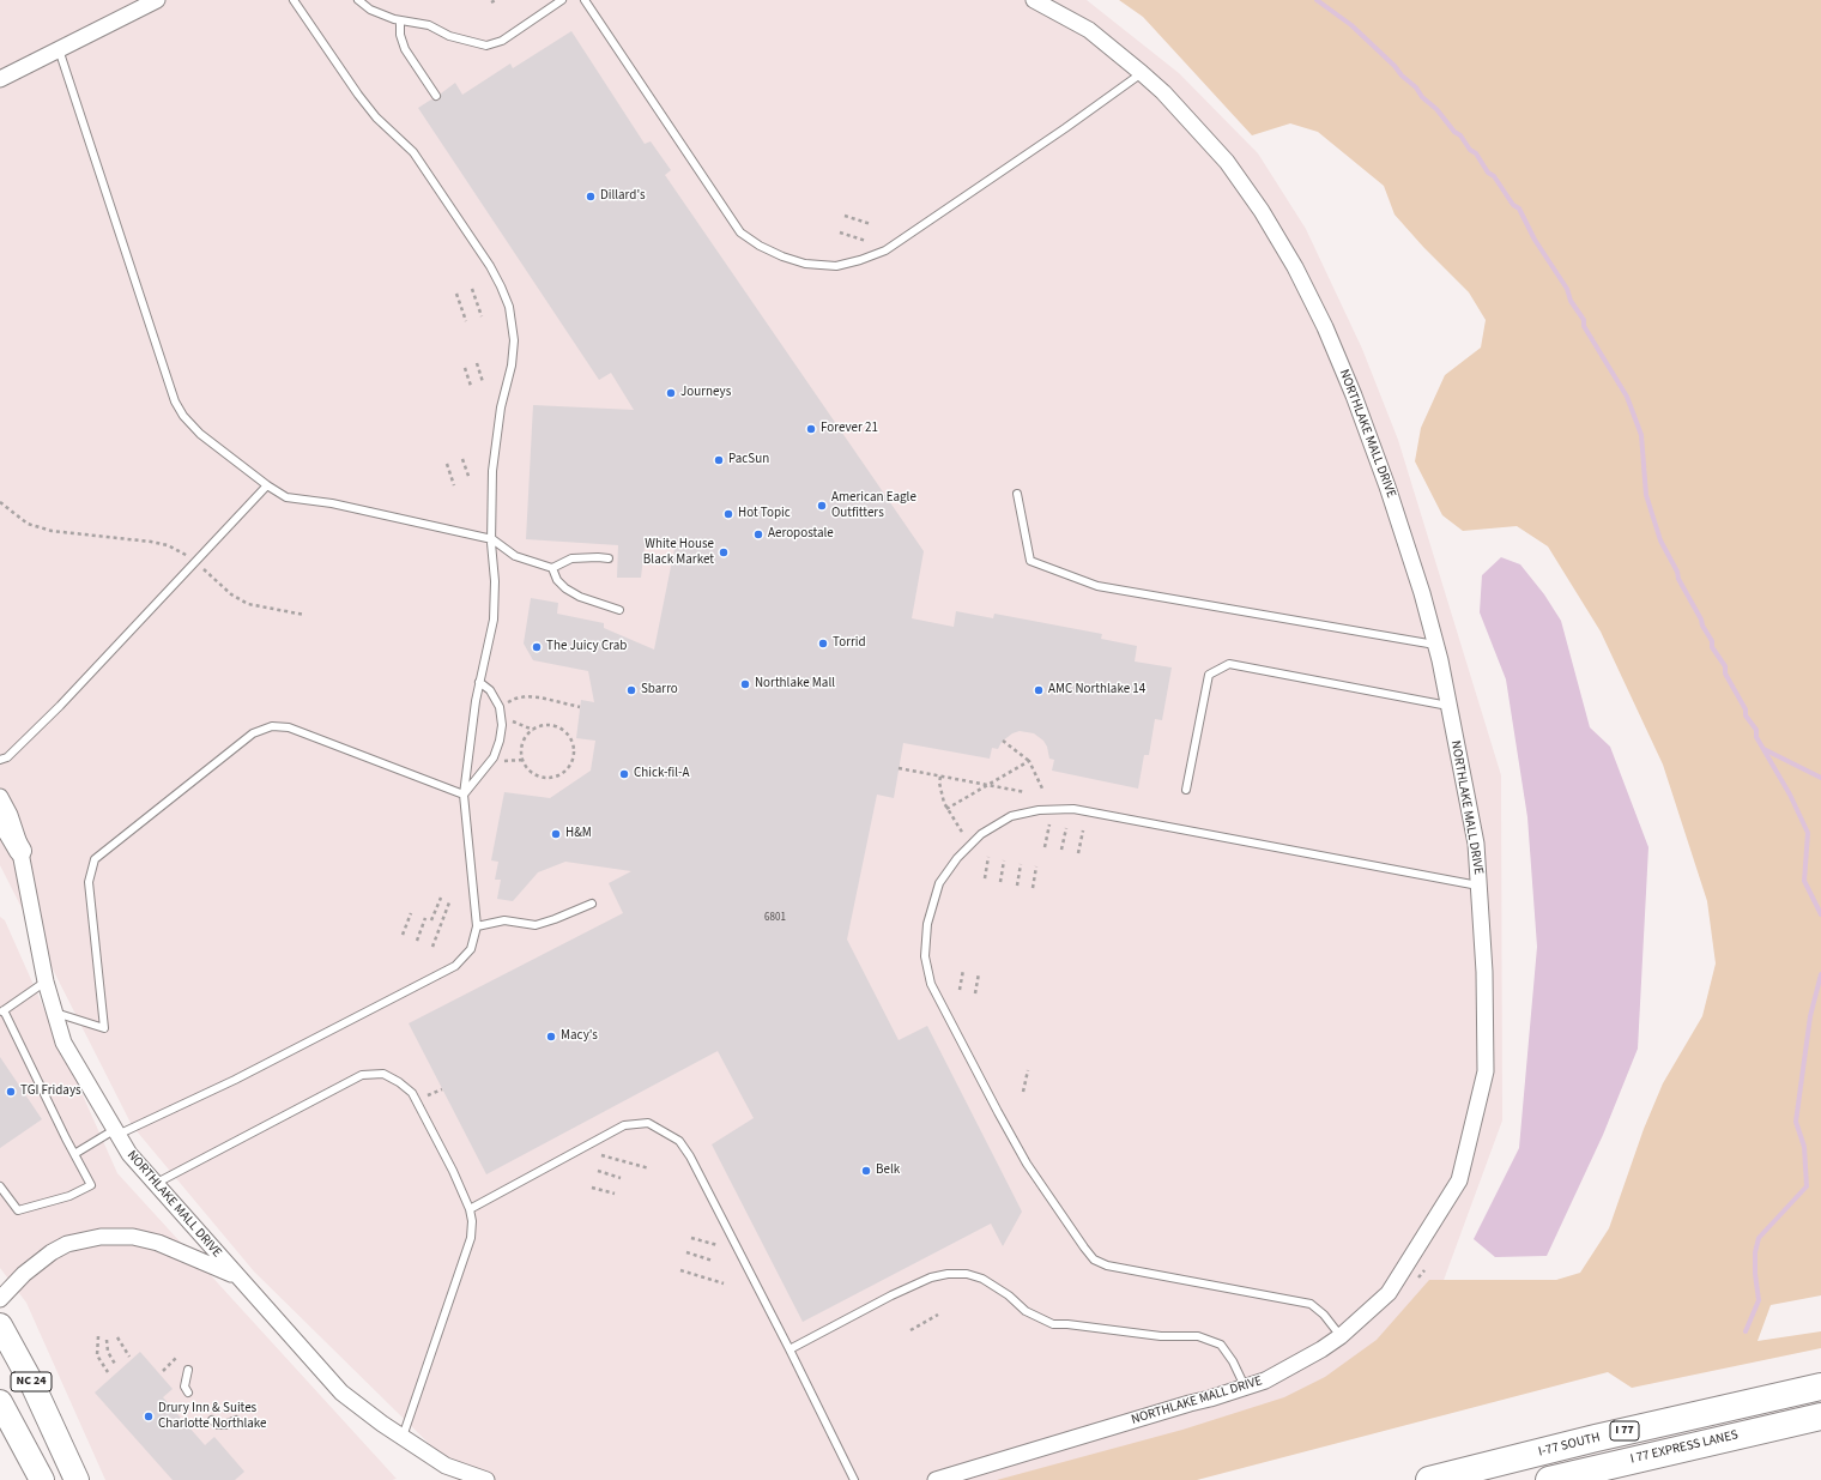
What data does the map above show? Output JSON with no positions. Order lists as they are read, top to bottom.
{
  "streets": {
    "highway": ["I 77", "I-77 SOUTH", "I 77 EXPRESS LANES"],
    "main road": ["NC 24"],
    "street": ["NORTHLAKE MALL DRIVE"]
  },
  "places": [
    "Dillard's",
    "Journeys",
    "Forever 21",
    "PacSun",
    "American Eagle Outfitters",
    "Hot Topic",
    "Aeropostale",
    "White House Black Market",
    "Torrid",
    "The Juicy Crab",
    "Northlake Mall",
    "Sbarro",
    "AMC Northlake 14",
    "Chick-fil-A",
    "H&M",
    "Macy's",
    "TGI Fridays",
    "Belk",
    "Drury Inn & Suites Charlotte Northlake"
  ],
  "house_numbers": ["6801"]
}
